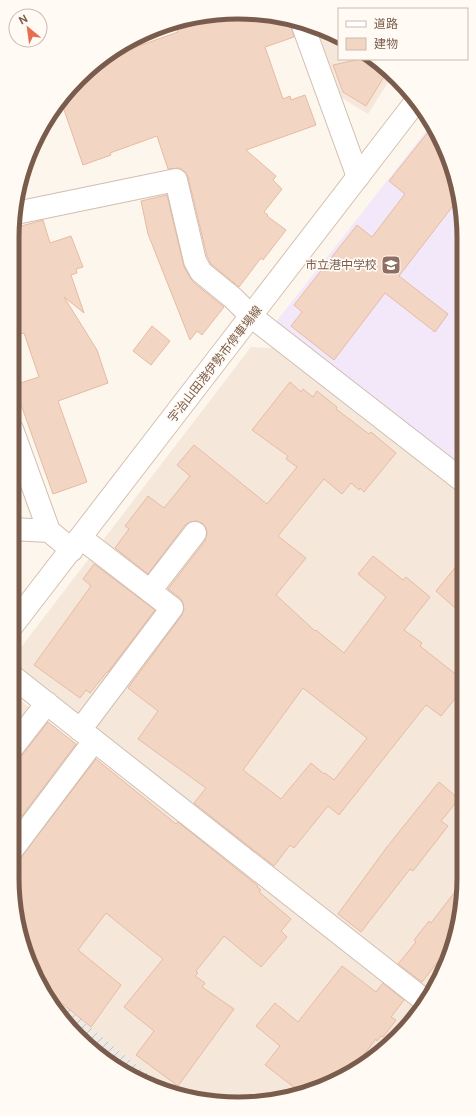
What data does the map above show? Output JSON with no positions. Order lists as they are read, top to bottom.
{
  "streets": {
    "street": ["宇治山田港伊勢市停車場線"]
  },
  "places": {
    "school or university": ["市立港中学校"]
  },
  "legend": ["道路", "建物"],
  "north": "top left"
}
